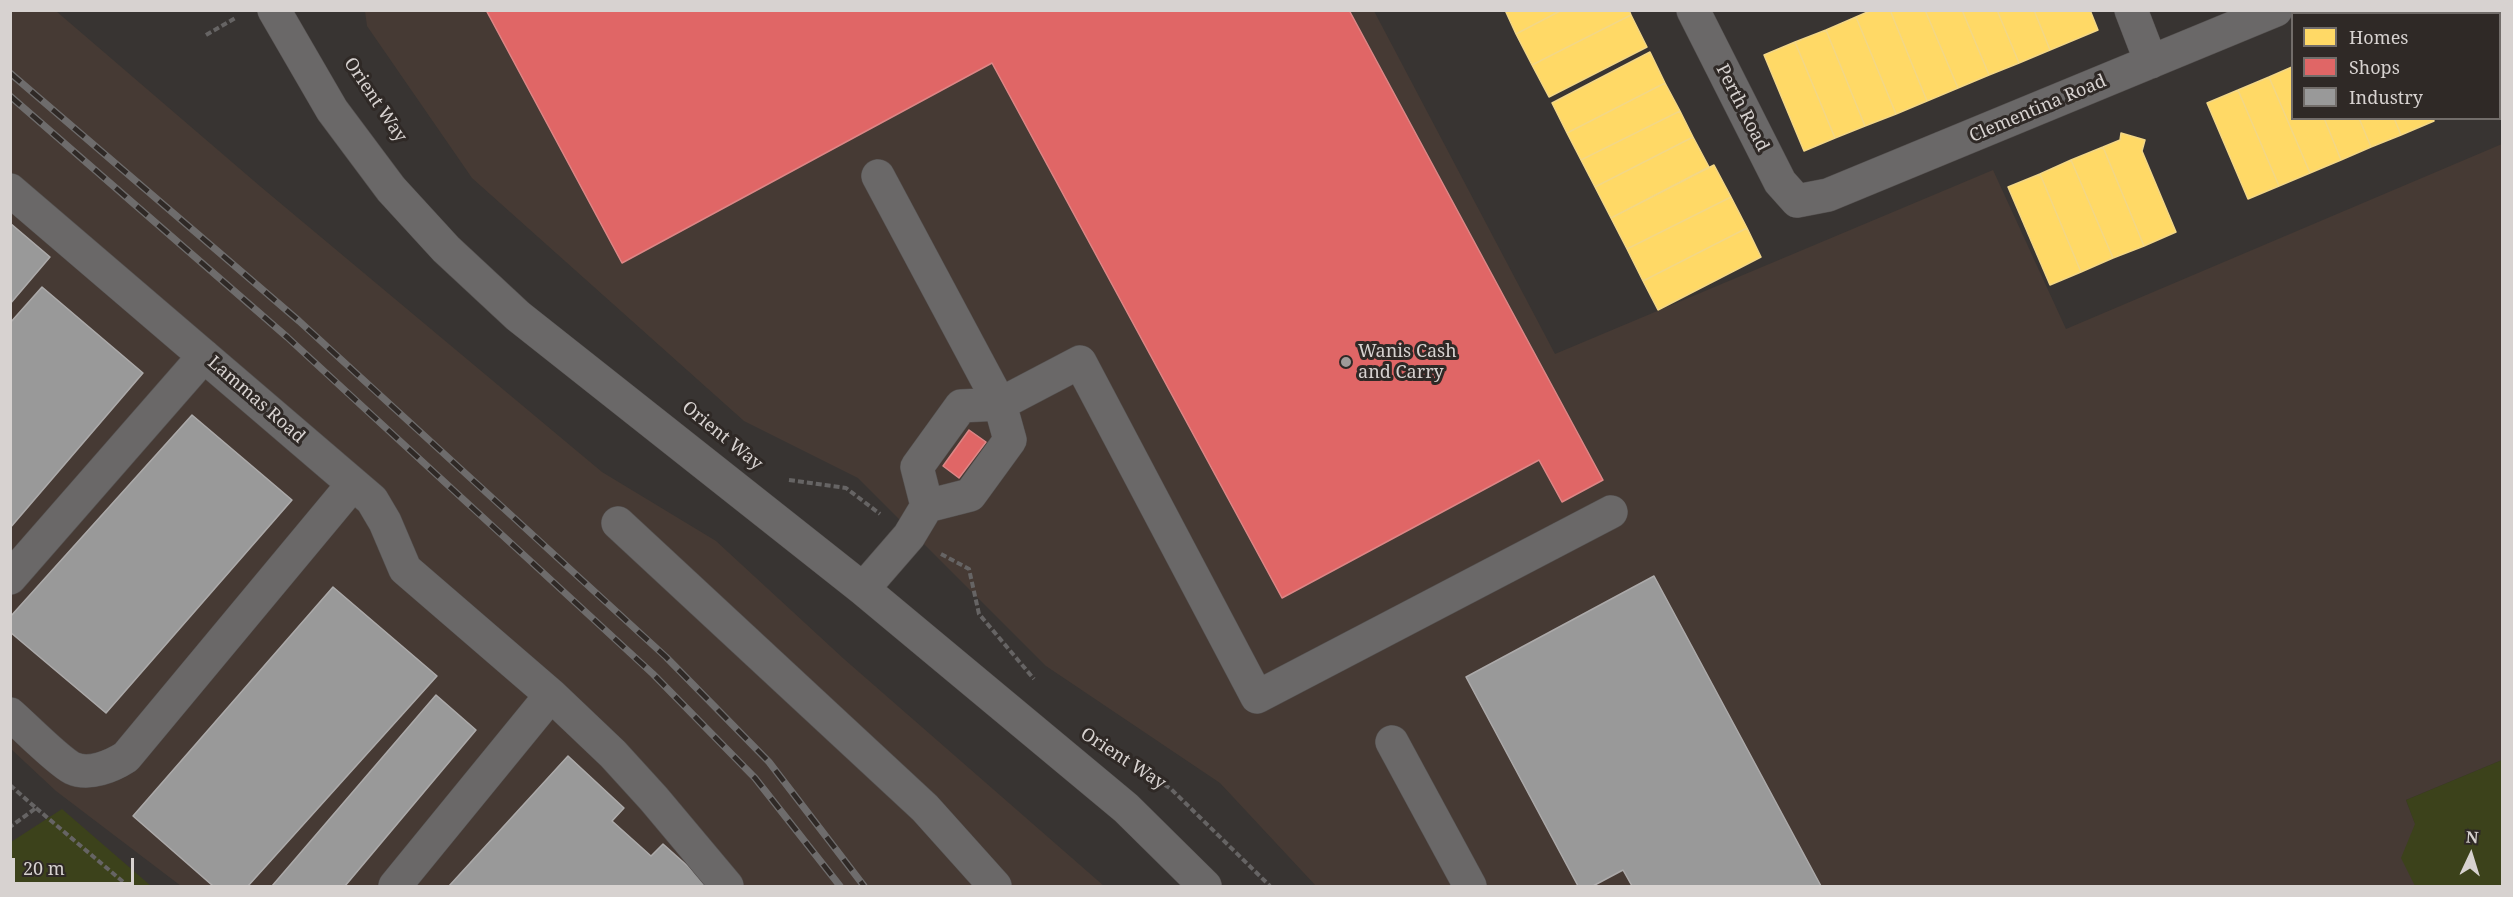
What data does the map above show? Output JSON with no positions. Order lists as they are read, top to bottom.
{
  "streets": {
    "street": [
      "Orient Way",
      "Perth Road",
      "Clementina Road",
      "Lammas Road"
    ]
  },
  "crossings": [
    ["Perth Road", "Clementina Road"]
  ],
  "places": ["Wanis Cash and Carry"],
  "legend": ["Homes", "Shops", "Industry"],
  "scale_bar": "20 m",
  "north": "top"
}
